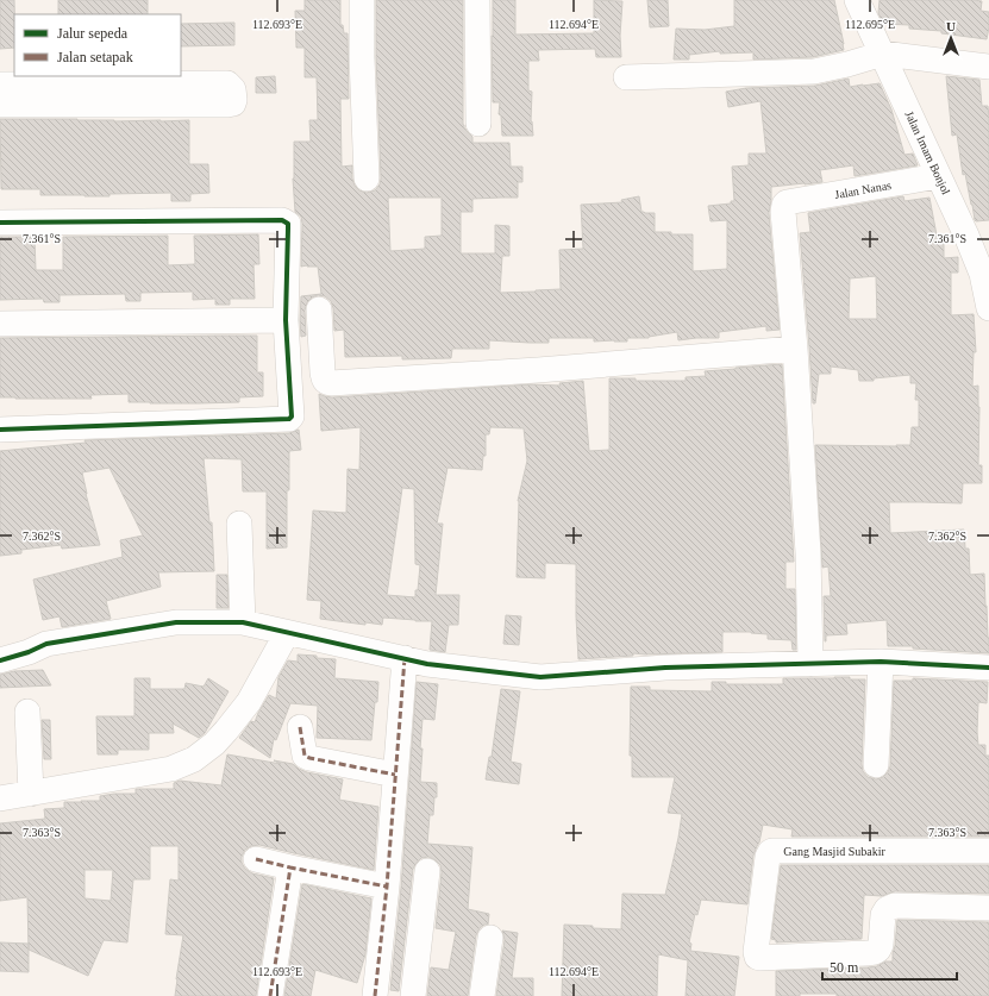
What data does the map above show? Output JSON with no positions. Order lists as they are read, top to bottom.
{
  "streets": {
    "street": ["Jalan Imam Bonjol", "Jalan Nanas", "Gang Masjid Subakir"]
  },
  "crossings": [
    ["Jalan Imam Bonjol", "Jalan Nanas"]
  ],
  "legend": ["Jalur sepeda", "Jalan setapak"],
  "scale_bar": "50 m",
  "north": "top",
  "coordinates": [
    "112.693°E",
    "112.694°E",
    "112.695°E",
    "7.361°S",
    "7.362°S",
    "7.363°S"
  ]
}
